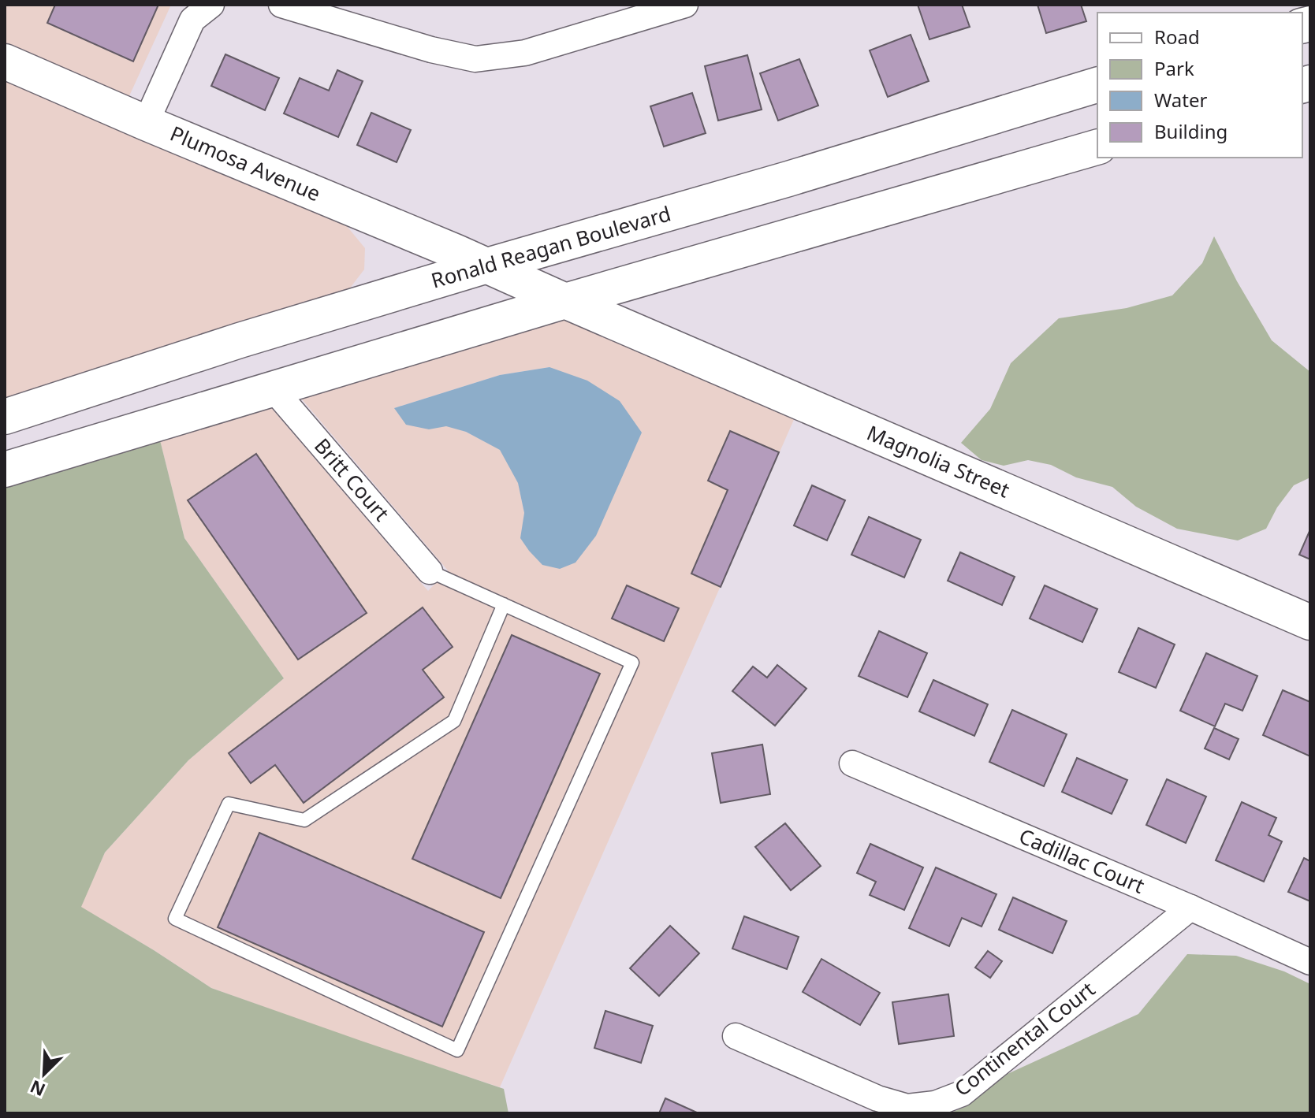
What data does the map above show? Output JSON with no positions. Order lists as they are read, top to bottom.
{
  "streets": {
    "main road": ["Plumosa Avenue", "Ronald Reagan Boulevard", "Magnolia Street"],
    "street": ["Britt Court", "Cadillac Court", "Continental Court"]
  },
  "crossings": [
    ["Plumosa Avenue", "Ronald Reagan Boulevard"],
    ["Plumosa Avenue", "Magnolia Street"],
    ["Cadillac Court", "Continental Court"]
  ],
  "legend": [
    "Road",
    "Park",
    "Water",
    "Building"
  ],
  "north": "bottom left"
}
